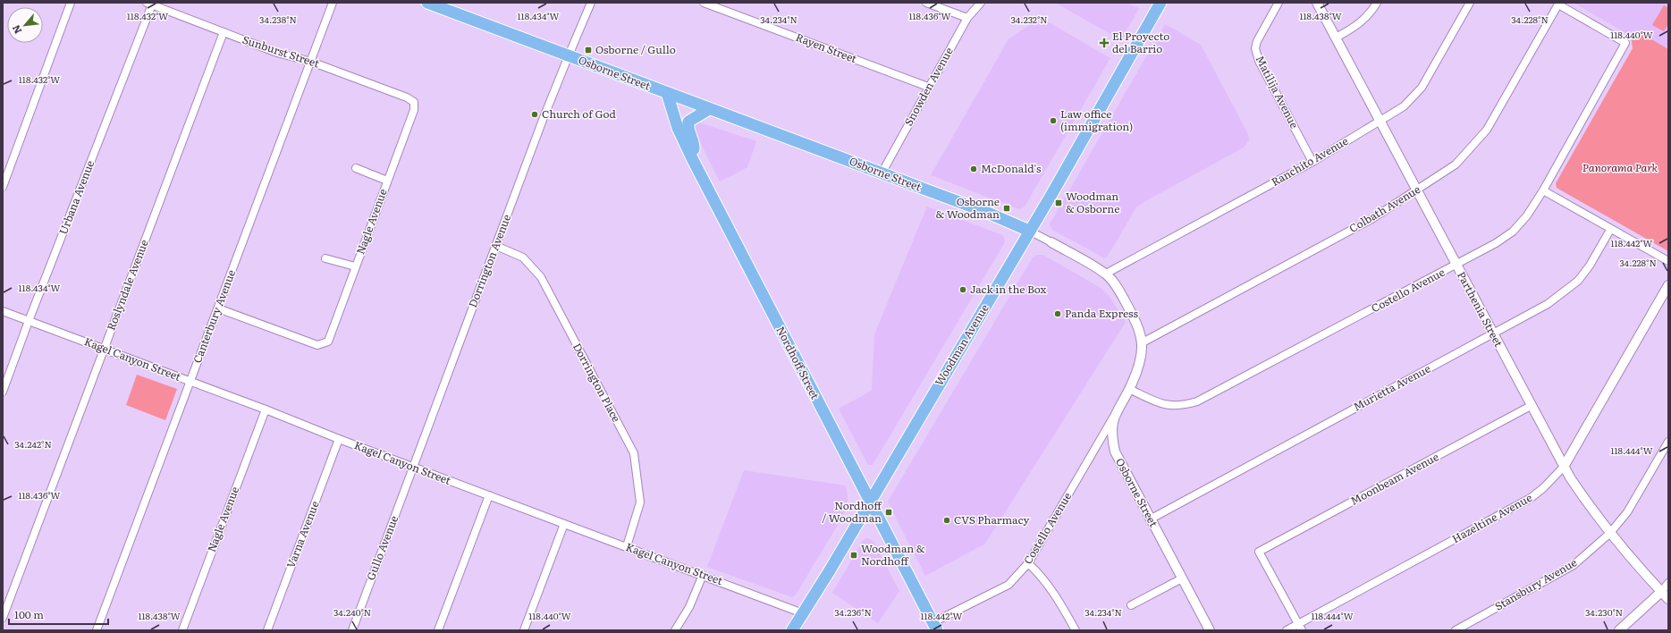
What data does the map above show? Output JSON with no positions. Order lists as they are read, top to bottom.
{
  "streets": {
    "main road": ["Osborne Street", "Woodman Avenue", "Nordhoff Street"],
    "street": [
      "Rayen Street",
      "Sunburst Street",
      "Snowden Avenue",
      "Matilija Avenue",
      "Ranchito Avenue",
      "Urbana Avenue",
      "Colbath Avenue",
      "Nagle Avenue",
      "Dorrington Avenue",
      "Roslyndale Avenue",
      "Costello Avenue",
      "Parthenia Street",
      "Canterbury Avenue",
      "Kagel Canyon Street",
      "Dorrington Place",
      "Murietta Avenue",
      "Moonbeam Avenue",
      "Hazeltine Avenue",
      "Varna Avenue",
      "Gullo Avenue",
      "Stansbury Avenue"
    ]
  },
  "crossings": [
    ["Rayen Street", "Snowden Avenue"],
    ["Sunburst Street", "Urbana Avenue"],
    ["Sunburst Street", "Nagle Avenue"],
    ["Sunburst Street", "Roslyndale Avenue"],
    ["Sunburst Street", "Canterbury Avenue"],
    ["Osborne Street", "Snowden Avenue"],
    ["Osborne Street", "Ranchito Avenue"],
    ["Osborne Street", "Colbath Avenue"],
    ["Osborne Street", "Dorrington Avenue"],
    ["Osborne Street", "Costello Avenue"],
    ["Osborne Street", "Woodman Avenue"],
    ["Osborne Street", "Nordhoff Street"],
    ["Osborne Street", "Murietta Avenue"],
    ["Matilija Avenue", "Ranchito Avenue"],
    ["Ranchito Avenue", "Parthenia Street"],
    ["Urbana Avenue", "Kagel Canyon Street"],
    ["Colbath Avenue", "Costello Avenue"],
    ["Colbath Avenue", "Parthenia Street"],
    ["Nagle Avenue", "Canterbury Avenue"],
    ["Nagle Avenue", "Kagel Canyon Street"],
    ["Dorrington Avenue", "Kagel Canyon Street"],
    ["Dorrington Avenue", "Dorrington Place"],
    ["Dorrington Avenue", "Gullo Avenue"],
    ["Roslyndale Avenue", "Kagel Canyon Street"],
    ["Costello Avenue", "Parthenia Street"],
    ["Costello Avenue", "Nordhoff Street"],
    ["Parthenia Street", "Murietta Avenue"],
    ["Parthenia Street", "Moonbeam Avenue"],
    ["Parthenia Street", "Hazeltine Avenue"],
    ["Parthenia Street", "Stansbury Avenue"],
    ["Canterbury Avenue", "Kagel Canyon Street"],
    ["Woodman Avenue", "Kagel Canyon Street"],
    ["Woodman Avenue", "Nordhoff Street"],
    ["Kagel Canyon Street", "Dorrington Place"],
    ["Kagel Canyon Street", "Varna Avenue"],
    ["Kagel Canyon Street", "Gullo Avenue"],
    ["Moonbeam Avenue", "Hazeltine Avenue"]
  ],
  "parks": ["Panorama Park"],
  "places": {
    "health": ["El Proyecto del Barrio"],
    "transit": [
      "Osborne / Gullo",
      "Woodman & Osborne",
      "Osborne & Woodman",
      "Nordhoff / Woodman",
      "Woodman & Nordhoff"
    ],
    "other": [
      "Church of God",
      "Law office (immigration)",
      "McDonald's",
      "Jack in the Box",
      "Panda Express",
      "CVS Pharmacy"
    ]
  },
  "scale_bar": "100 m",
  "north": "bottom left",
  "coordinates": [
    "118.434°W",
    "118.436°W",
    "118.432°W",
    "118.438°W",
    "34.238°N",
    "34.234°N",
    "34.232°N",
    "34.228°N",
    "118.440°W",
    "118.442°W",
    "34.242°N",
    "118.444°W",
    "34.240°N",
    "34.236°N",
    "34.230°N"
  ]
}
